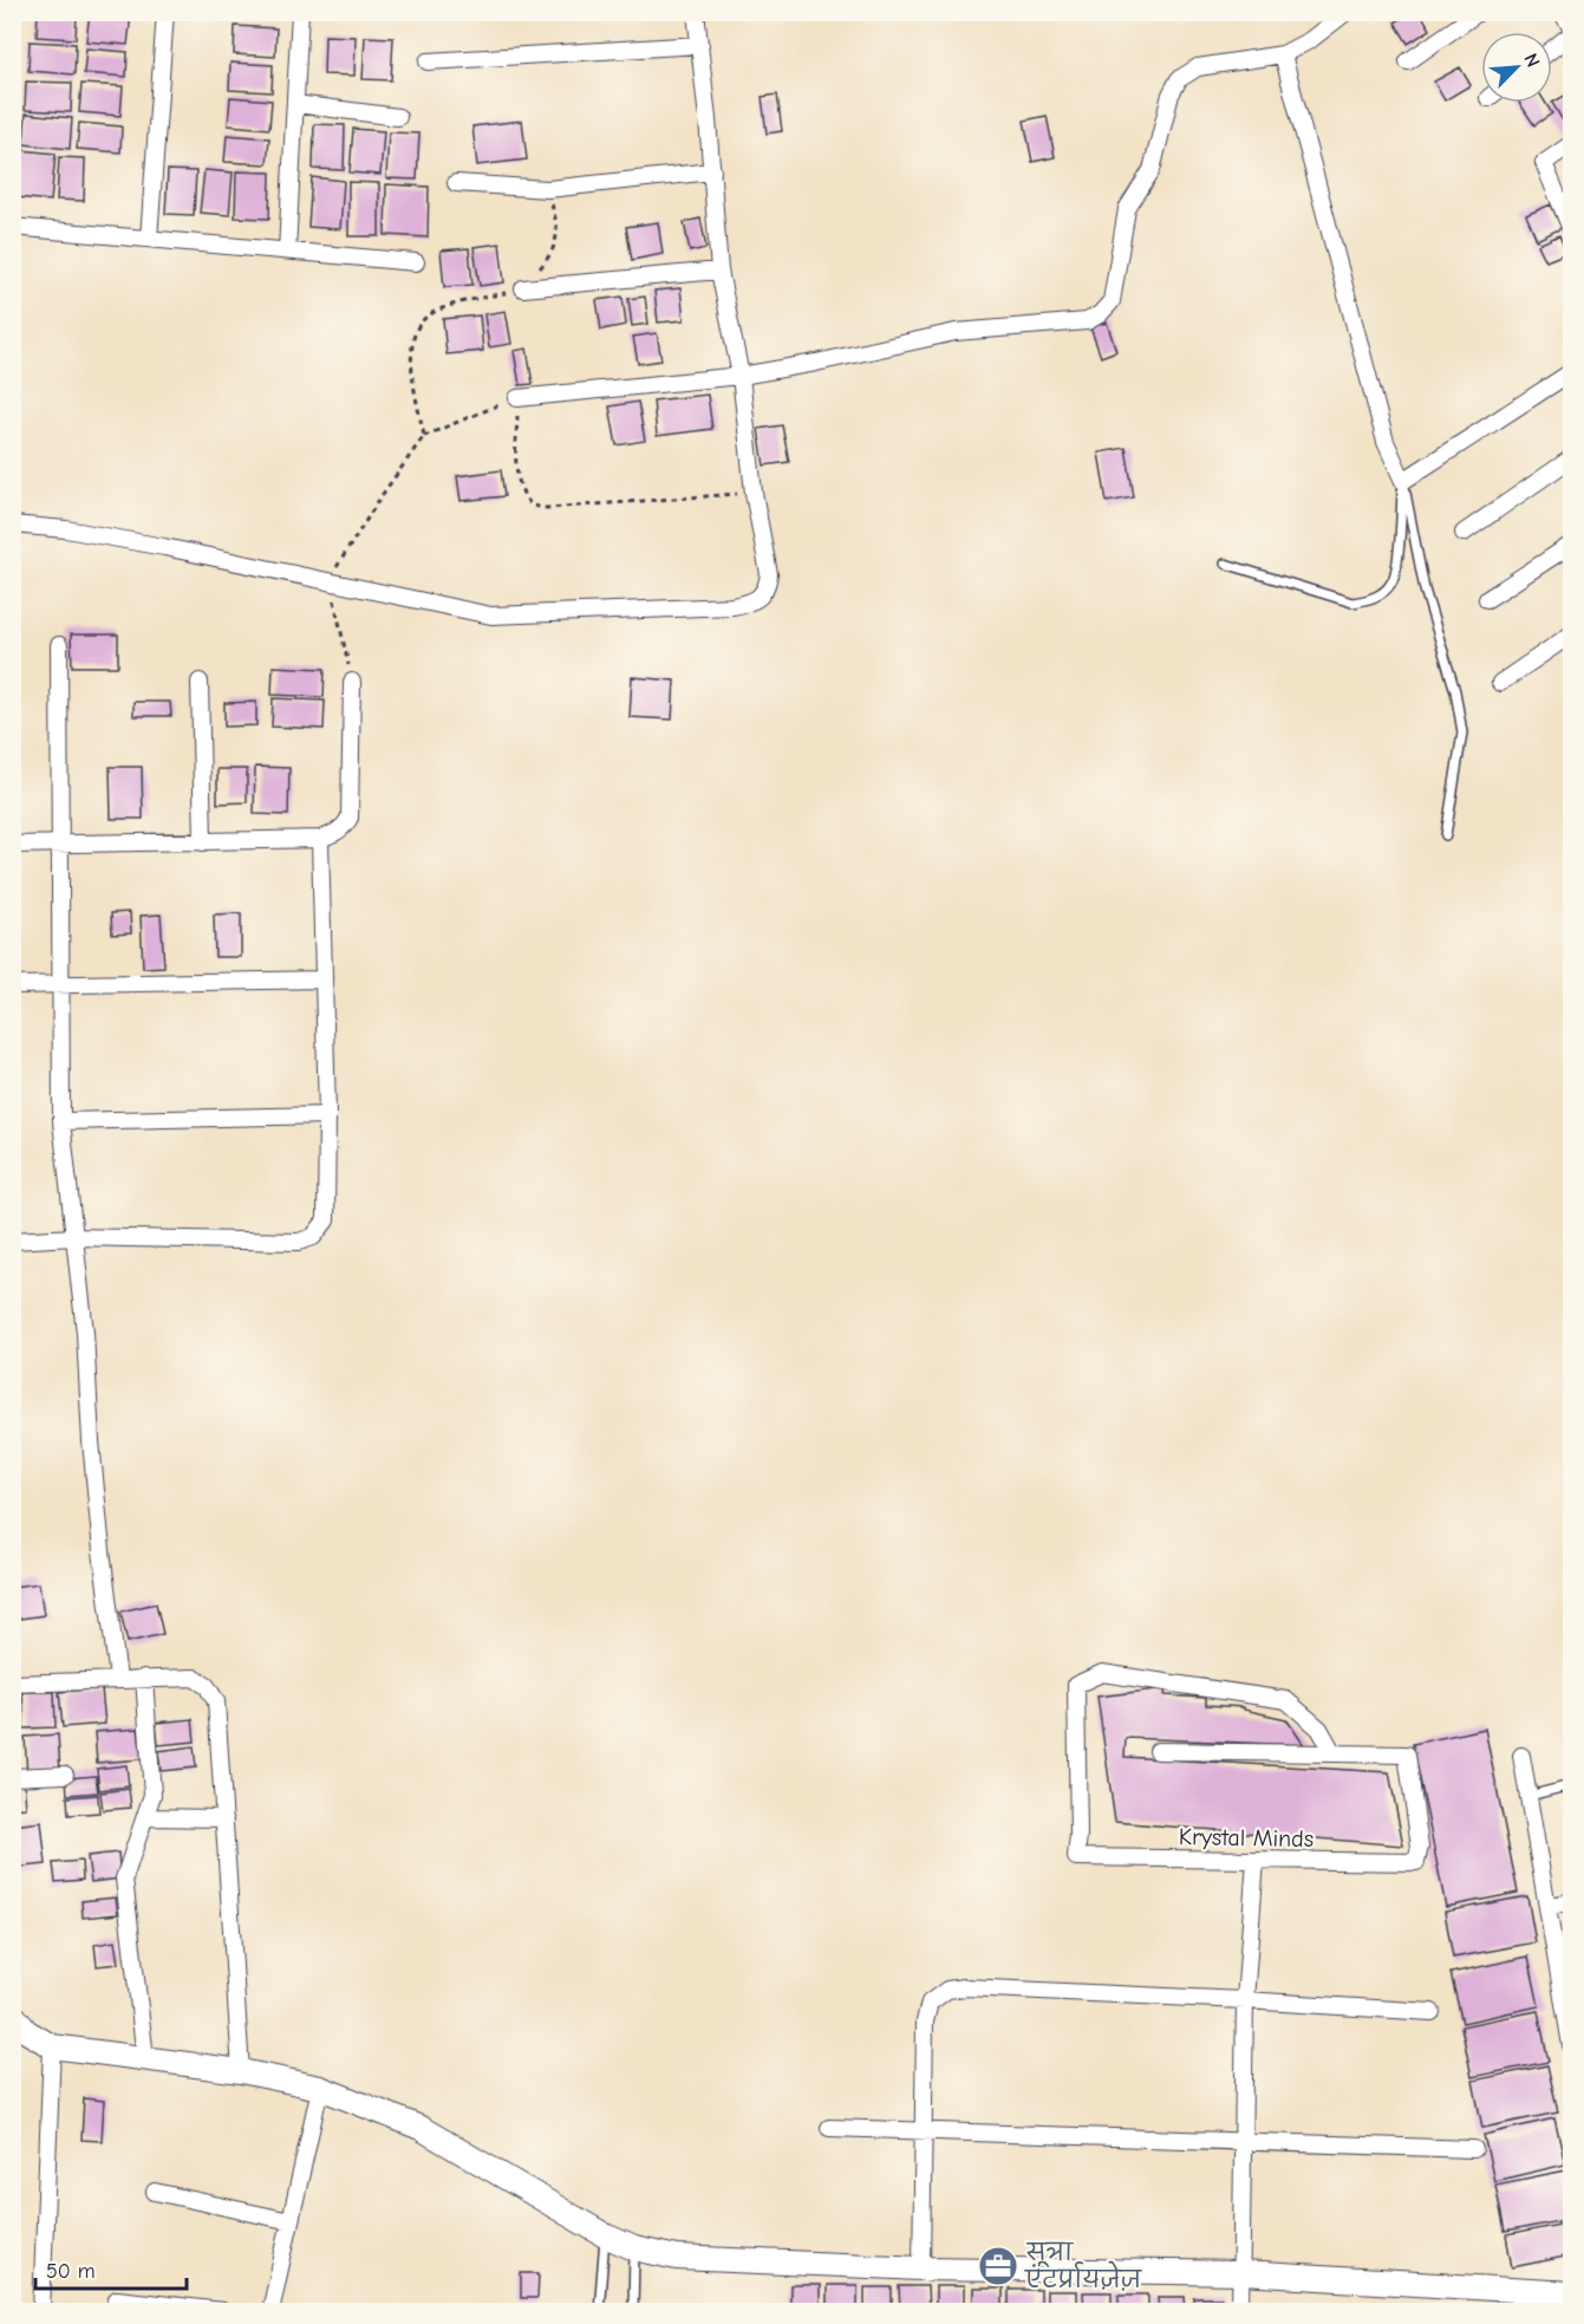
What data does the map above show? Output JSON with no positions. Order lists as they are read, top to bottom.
{
  "streets": {
    "street": ["Krystal Minds"]
  },
  "places": {
    "office": ["सूत्रा एंटर्प्रायज़ेज़"]
  },
  "scale_bar": "50 m",
  "north": "top right"
}
